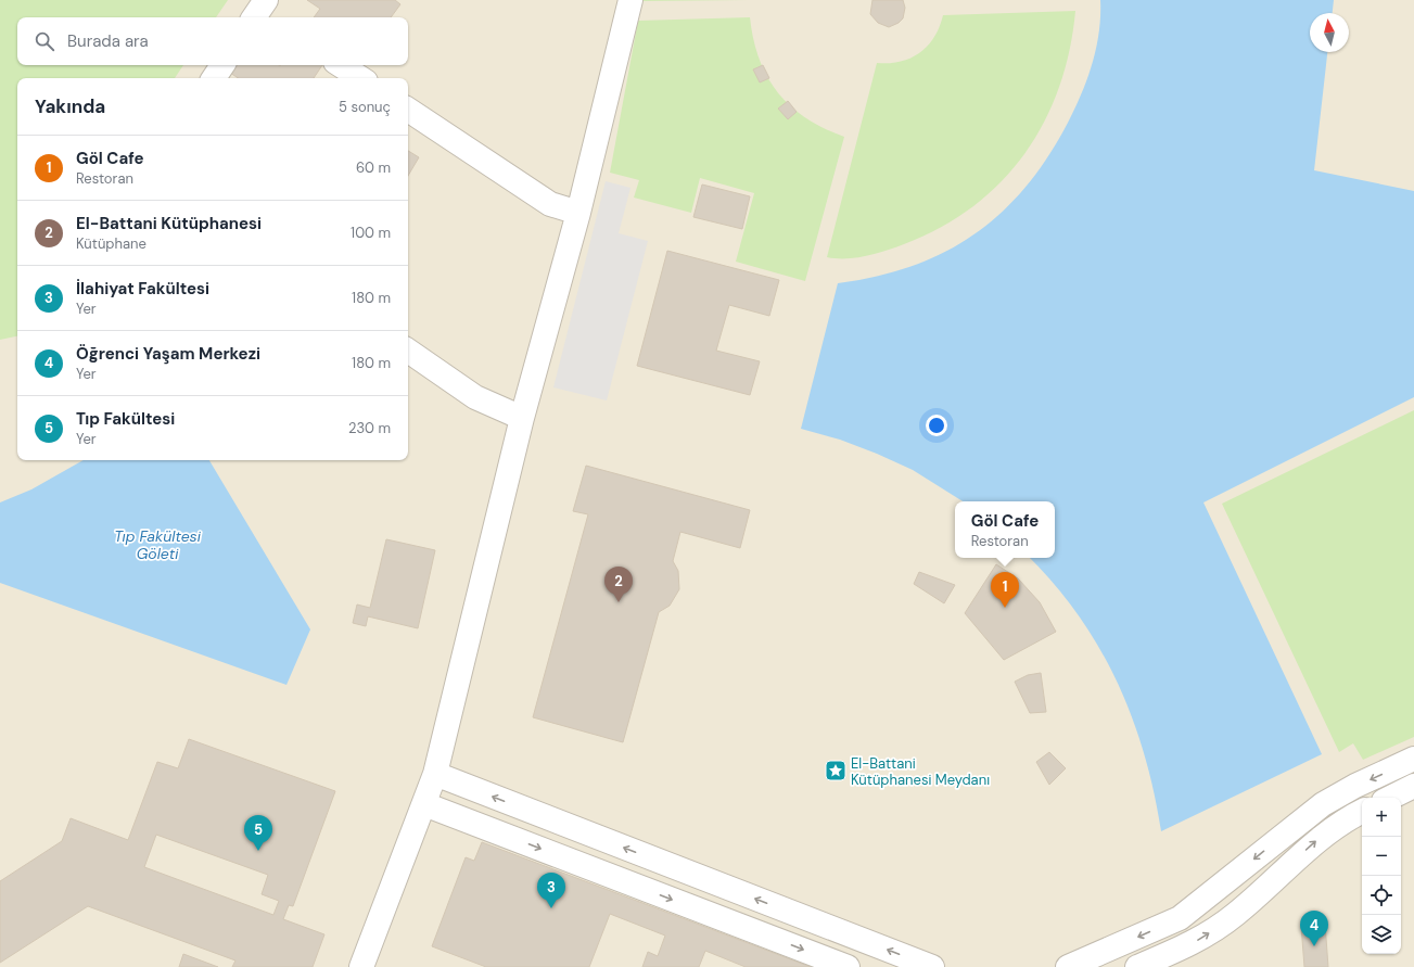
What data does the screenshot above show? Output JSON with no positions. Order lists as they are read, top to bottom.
{
  "water": ["Tıp Fakültesi Göleti"],
  "places": {
    "place": ["El-Battani Kütüphanesi Meydanı"]
  },
  "north": "top",
  "page": {
    "search": "Burada ara",
    "heading": ["Yakında", "5 sonuç"],
    "list": [
      {
        "mark": "1",
        "name": "Göl Cafe",
        "note": "Restoran",
        "value": "60 m"
      },
      {
        "mark": "2",
        "name": "El-Battani Kütüphanesi",
        "note": "Kütüphane",
        "value": "100 m"
      },
      {
        "mark": "3",
        "name": "İlahiyat Fakültesi",
        "note": "Yer",
        "value": "180 m"
      },
      {
        "mark": "4",
        "name": "Öğrenci Yaşam Merkezi",
        "note": "Yer",
        "value": "180 m"
      },
      {
        "mark": "5",
        "name": "Tıp Fakültesi",
        "note": "Yer",
        "value": "230 m"
      }
    ],
    "popup": ["Göl Cafe", "Restoran"],
    "pins": [
      "2",
      "1",
      "5",
      "3",
      "4"
    ],
    "map_buttons": ["+", "−"]
  }
}
